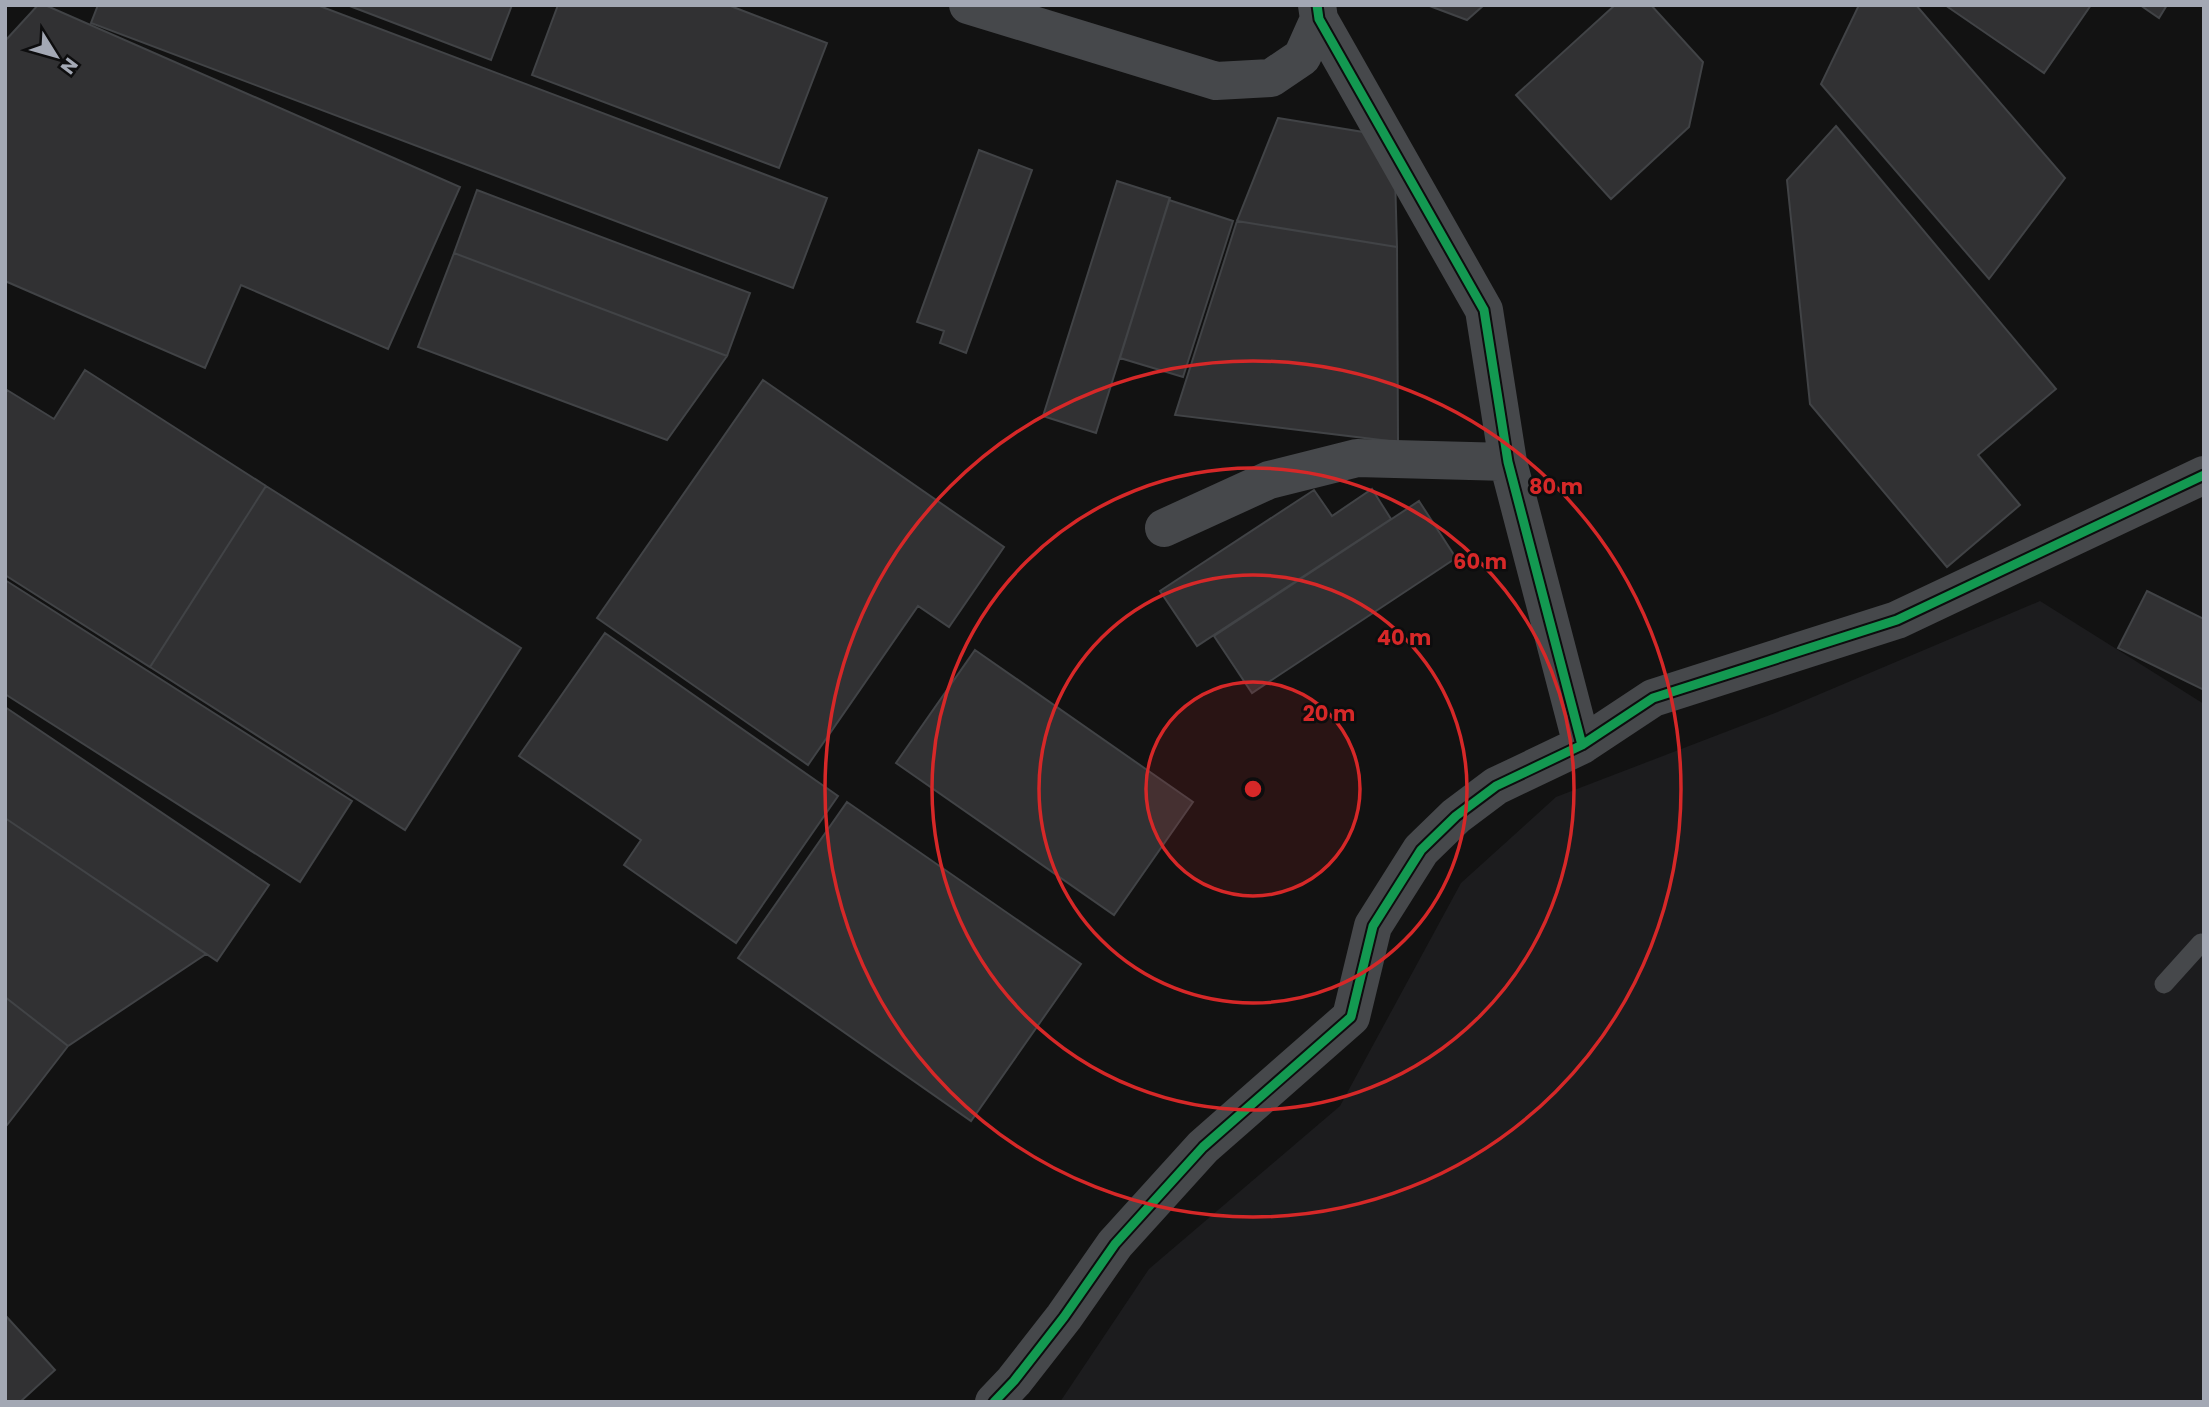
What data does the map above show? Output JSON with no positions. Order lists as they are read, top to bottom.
{
  "north": "bottom right",
  "rings": [
    "80 m",
    "60 m",
    "40 m",
    "20 m"
  ]
}
